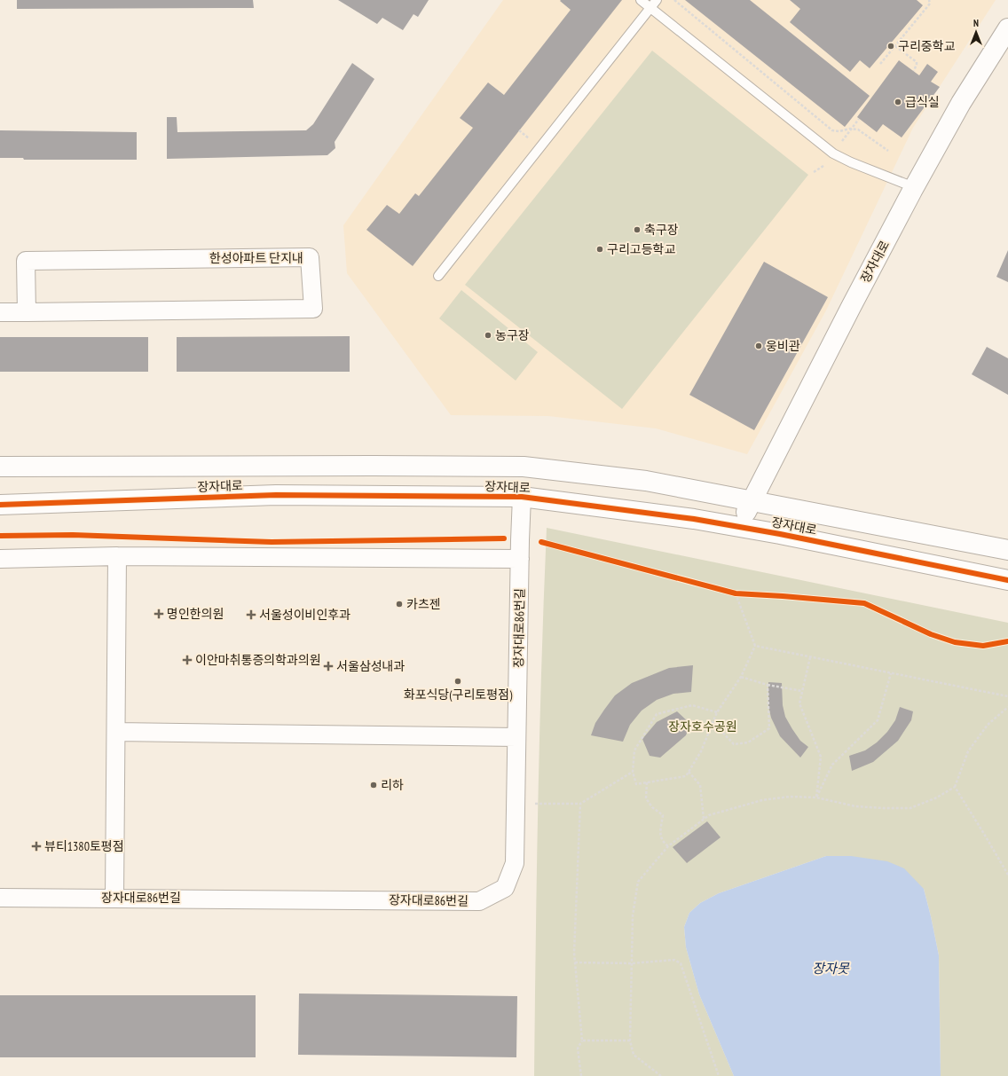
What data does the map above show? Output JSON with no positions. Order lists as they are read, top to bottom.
{
  "streets": {
    "street": ["한성아파트 단지내", "장자대로", "장자대로86번길"]
  },
  "crossings": [
    ["장자대로", "장자대로86번길"]
  ],
  "water": ["장자못"],
  "parks": ["장자호수공원"],
  "places": {
    "other": [
      "구리중학교",
      "급식실",
      "축구장",
      "구리고등학교",
      "농구장",
      "웅비관",
      "카츠젠",
      "화포식당(구리토평점)",
      "리하"
    ],
    "health": [
      "명인한의원",
      "서울성이비인후과",
      "이안마취통증의학과의원",
      "서울삼성내과",
      "뷰티1380토평점"
    ]
  },
  "north": "top"
}
